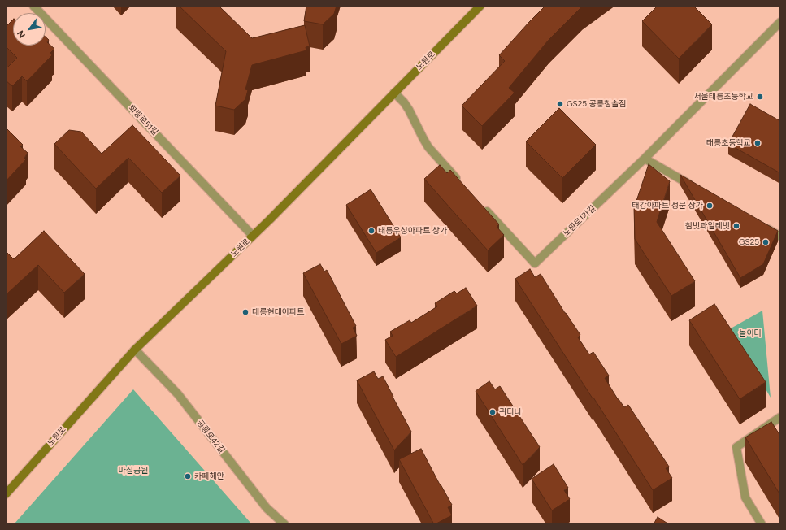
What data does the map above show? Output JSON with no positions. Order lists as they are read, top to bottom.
{
  "streets": {
    "main road": ["노원로"],
    "street": ["화랑로51길", "노원로1가길", "공릉로42길"]
  },
  "crossings": [
    ["노원로", "화랑로51길"],
    ["노원로", "공릉로42길"]
  ],
  "parks": ["놀이터", "마실공원"],
  "places": [
    "서울태릉초등학교",
    "GS25 공릉청솔점",
    "태릉초등학교",
    "태강아파트 정문 상가",
    "참빗과얼레빗",
    "태릉우성아파트 상가",
    "GS25",
    "태릉현대아파트",
    "귀티나",
    "카페해안"
  ],
  "north": "bottom left"
}
